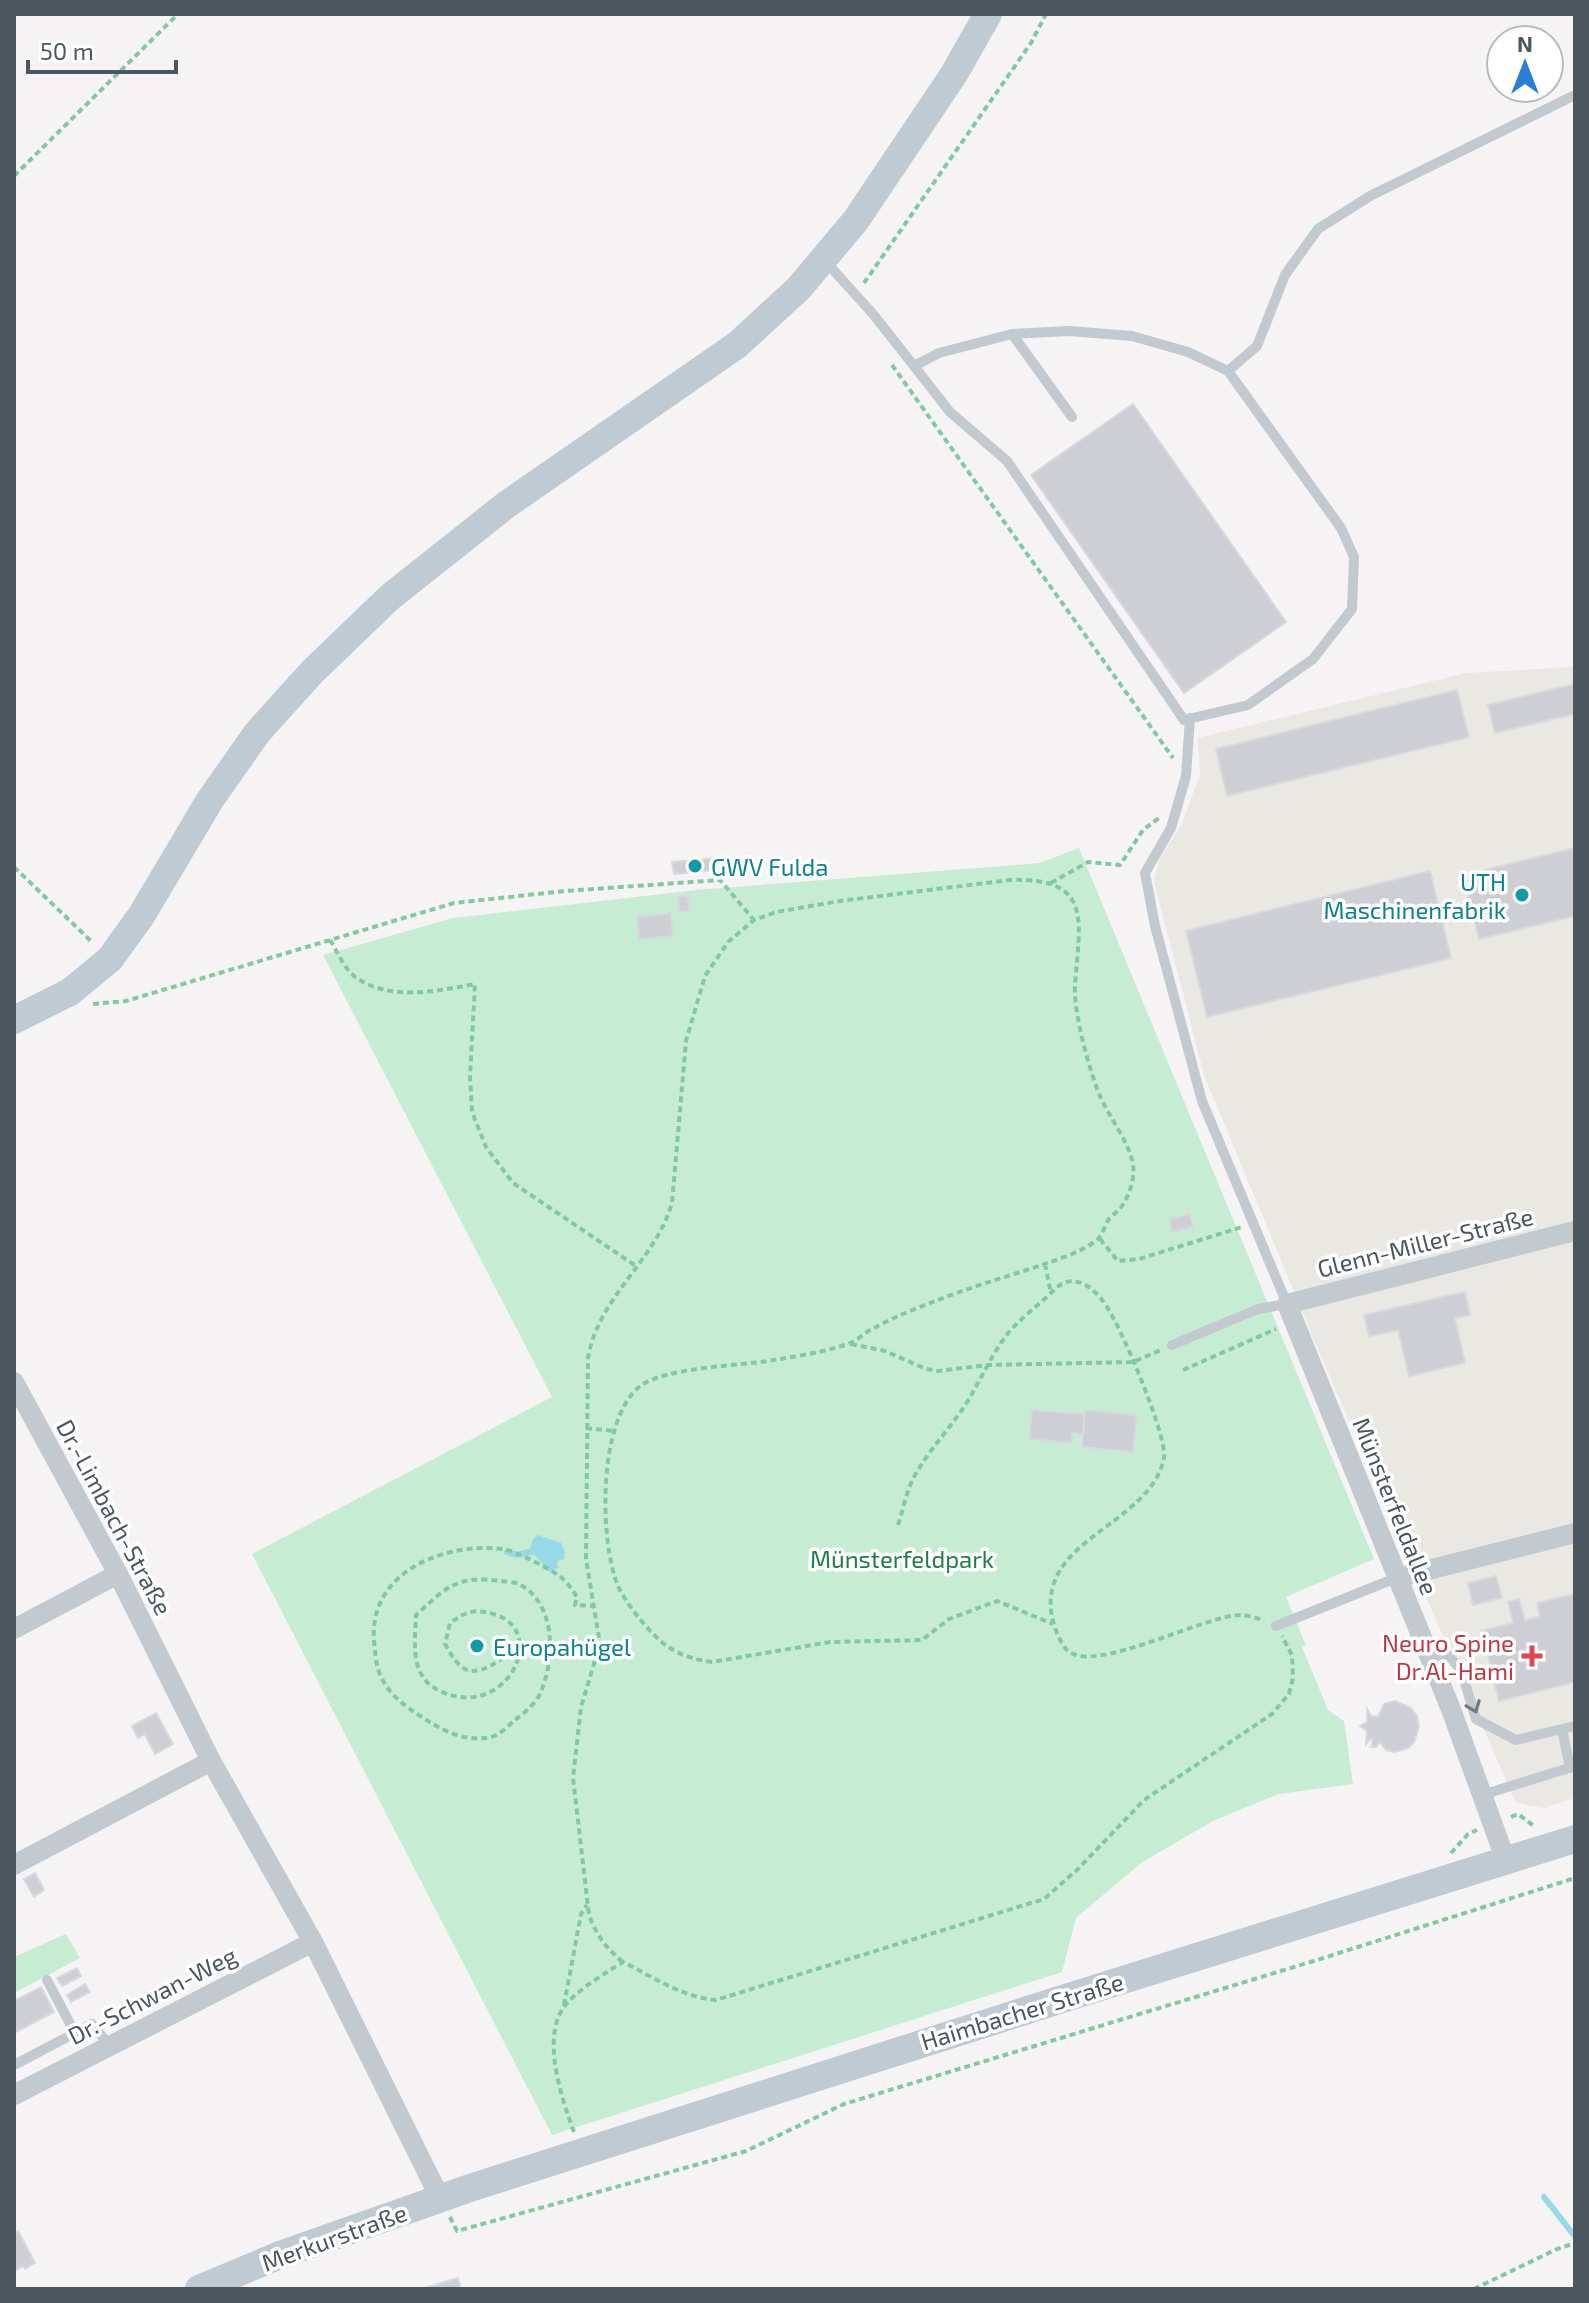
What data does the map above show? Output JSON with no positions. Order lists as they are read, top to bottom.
{
  "streets": {
    "main road": ["Haimbacher Straße", "Merkurstraße"],
    "street": [
      "Glenn-Miller-Straße",
      "Münsterfeldallee",
      "Dr.-Limbach-Straße",
      "Dr.-Schwan-Weg"
    ]
  },
  "crossings": [
    ["Glenn-Miller-Straße", "Münsterfeldallee"],
    ["Münsterfeldallee", "Haimbacher Straße"],
    ["Dr.-Limbach-Straße", "Dr.-Schwan-Weg"],
    ["Dr.-Limbach-Straße", "Merkurstraße"],
    ["Haimbacher Straße", "Merkurstraße"]
  ],
  "parks": ["Münsterfeldpark"],
  "places": {
    "other": ["GWV Fulda", "UTH Maschinenfabrik", "Europahügel"],
    "health": ["Neuro Spine Dr.Al-Hami"]
  },
  "scale_bar": "50 m",
  "north": "top"
}
